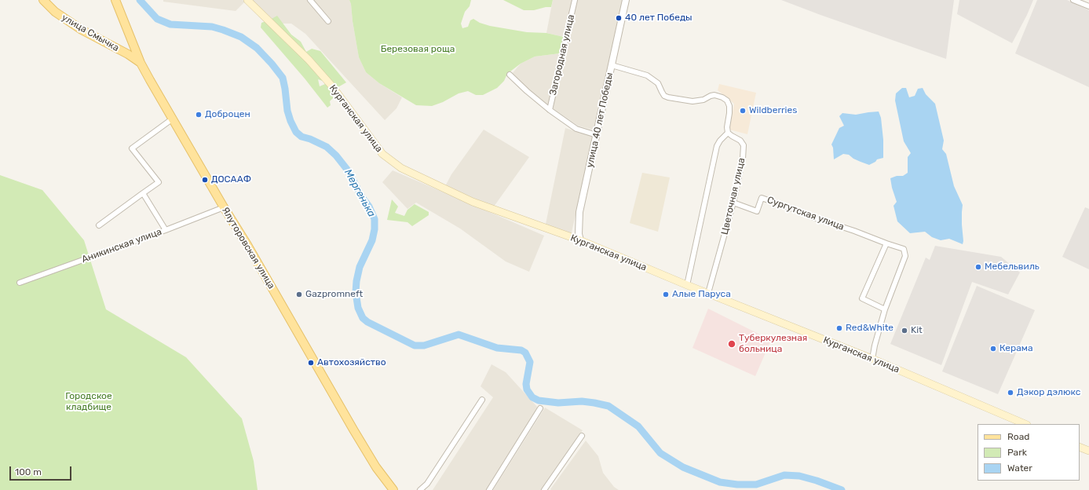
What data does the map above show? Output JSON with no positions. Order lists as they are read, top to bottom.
{
  "streets": {
    "main road": ["улица Смычка", "Курганская улица", "Ялуторовская улица"],
    "street": [
      "Загородная улица",
      "улица 40 лет Победы",
      "Цветочная улица",
      "Сургутская улица",
      "Аникинская улица"
    ]
  },
  "crossings": [
    ["улица Смычка", "Ялуторовская улица"],
    ["Загородная улица", "улица 40 лет Победы"],
    ["Курганская улица", "улица 40 лет Победы"],
    ["Курганская улица", "Цветочная улица"],
    ["Цветочная улица", "Сургутская улица"],
    ["Аникинская улица", "Ялуторовская улица"]
  ],
  "water": ["Мергенька"],
  "parks": ["Березовая роща", "Городское кладбище"],
  "places": [
    "40 лет Победы",
    "Wildberries",
    "Доброцен",
    "ДОСААФ",
    "Мебельвиль",
    "Gazpromneft",
    "Алые Паруса",
    "Red&White",
    "Kit",
    "Туберкулезная больница",
    "Керама",
    "Автохозяйство",
    "Дэкор дэлюкс"
  ],
  "legend": ["Road", "Park", "Water"],
  "scale_bar": "100 m"
}
